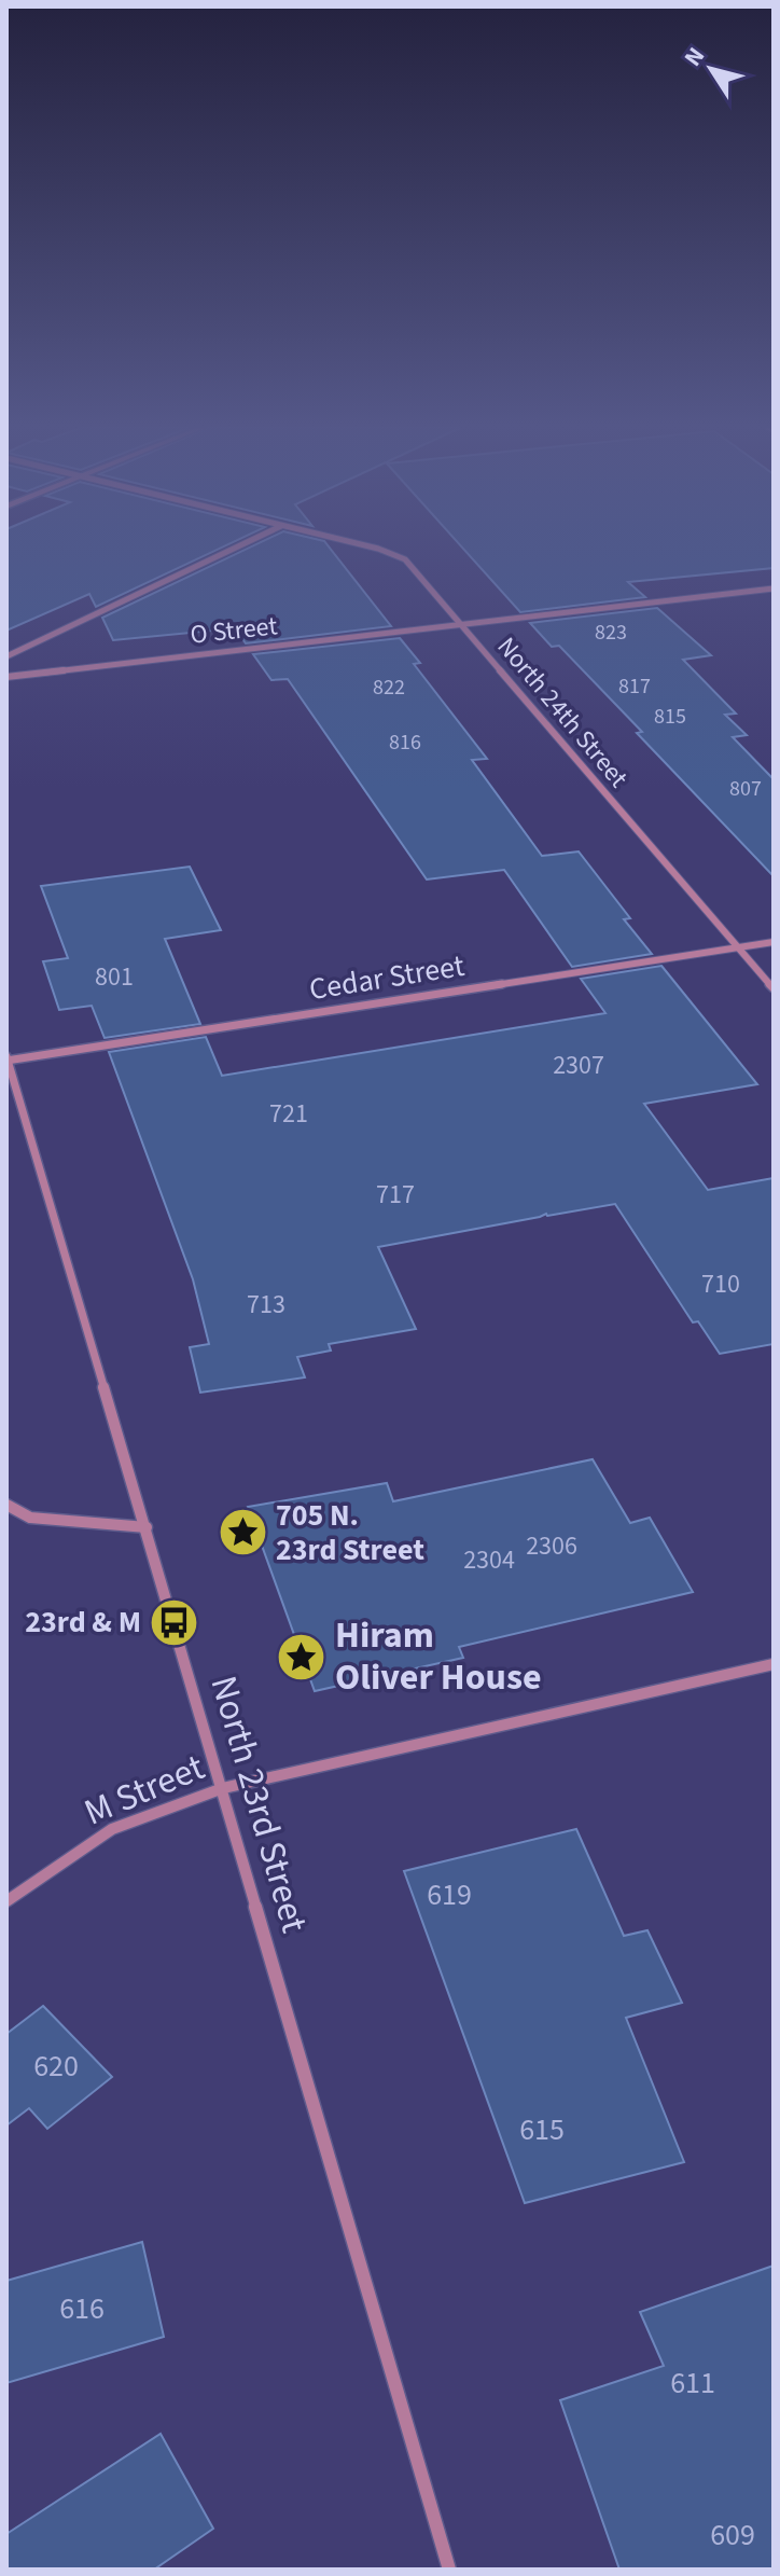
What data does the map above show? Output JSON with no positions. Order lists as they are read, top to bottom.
{
  "streets": {
    "street": [
      "O Street",
      "North 24th Street",
      "Cedar Street",
      "M Street",
      "North 23rd Street"
    ]
  },
  "crossings": [
    ["O Street", "North 24th Street"],
    ["North 24th Street", "Cedar Street"],
    ["Cedar Street", "North 23rd Street"],
    ["M Street", "North 23rd Street"]
  ],
  "places": {
    "place": ["705 N. 23rd Street", "Hiram Oliver House"],
    "bus stop": ["23rd & M"]
  },
  "house_numbers": [
    "823",
    "817",
    "822",
    "815",
    "816",
    "807",
    "801",
    "2307",
    "721",
    "717",
    "710",
    "713",
    "2306",
    "2304",
    "619",
    "620",
    "615",
    "616",
    "611",
    "609"
  ],
  "north": "top left"
}
